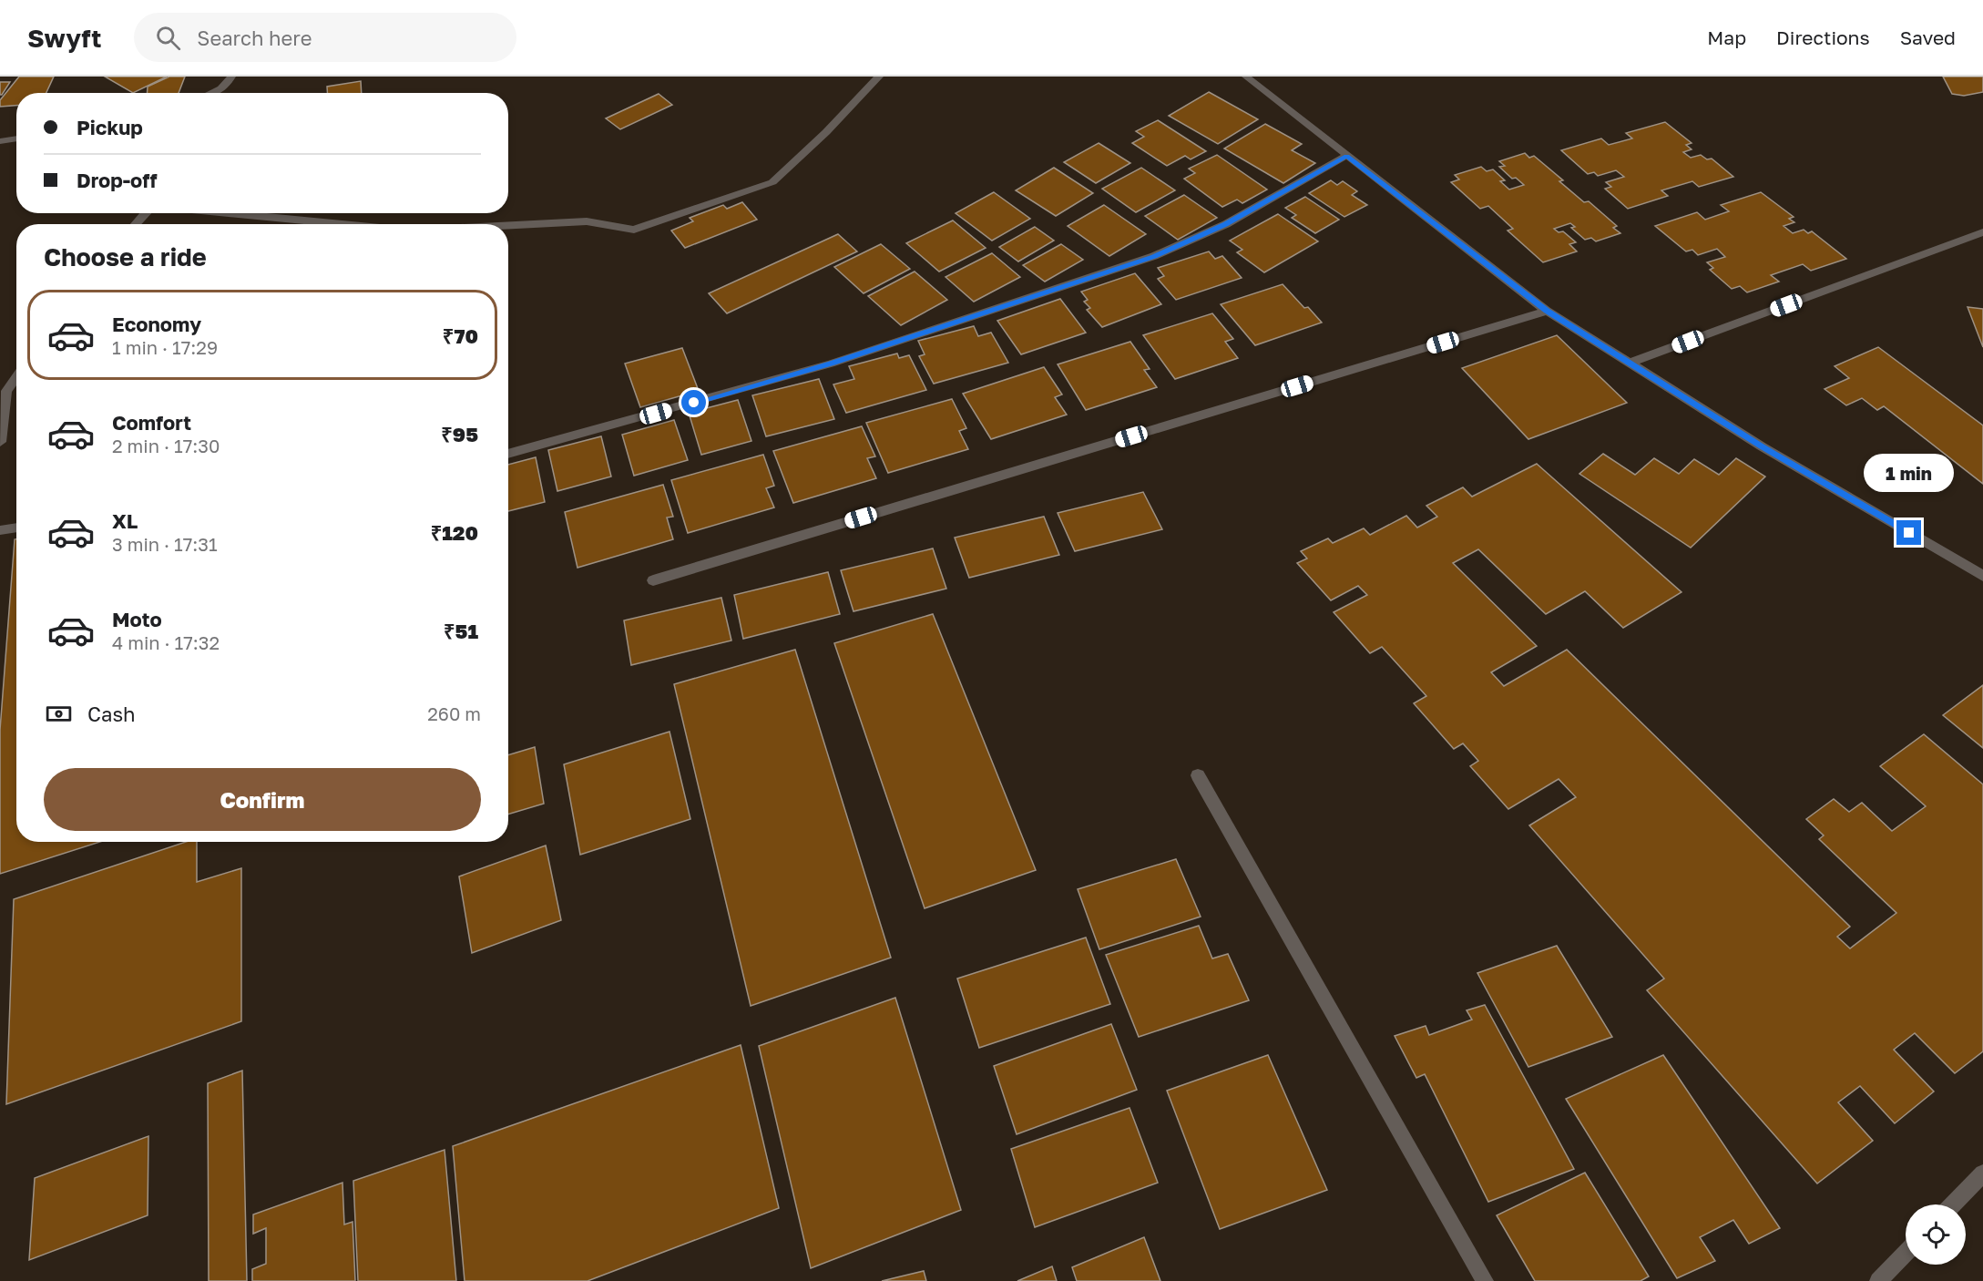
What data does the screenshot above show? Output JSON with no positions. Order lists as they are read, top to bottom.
{
  "page": {
    "header": "Swyft",
    "search": "Search here",
    "nav": ["Map", "Directions", "Saved"],
    "banner": ["Pickup", "Drop-off"],
    "heading": "Choose a ride",
    "list": [
      {
        "name": "Economy",
        "note": "1 min · 17:29",
        "value": "₹70"
      },
      {
        "name": "Comfort",
        "note": "2 min · 17:30",
        "value": "₹95"
      },
      {
        "name": "XL",
        "note": "3 min · 17:31",
        "value": "₹120"
      },
      {
        "name": "Moto",
        "note": "4 min · 17:32",
        "value": "₹51"
      }
    ],
    "bubble": "1 min",
    "pay": ["Cash", "260 m"],
    "buttons": "Confirm"
  }
}
